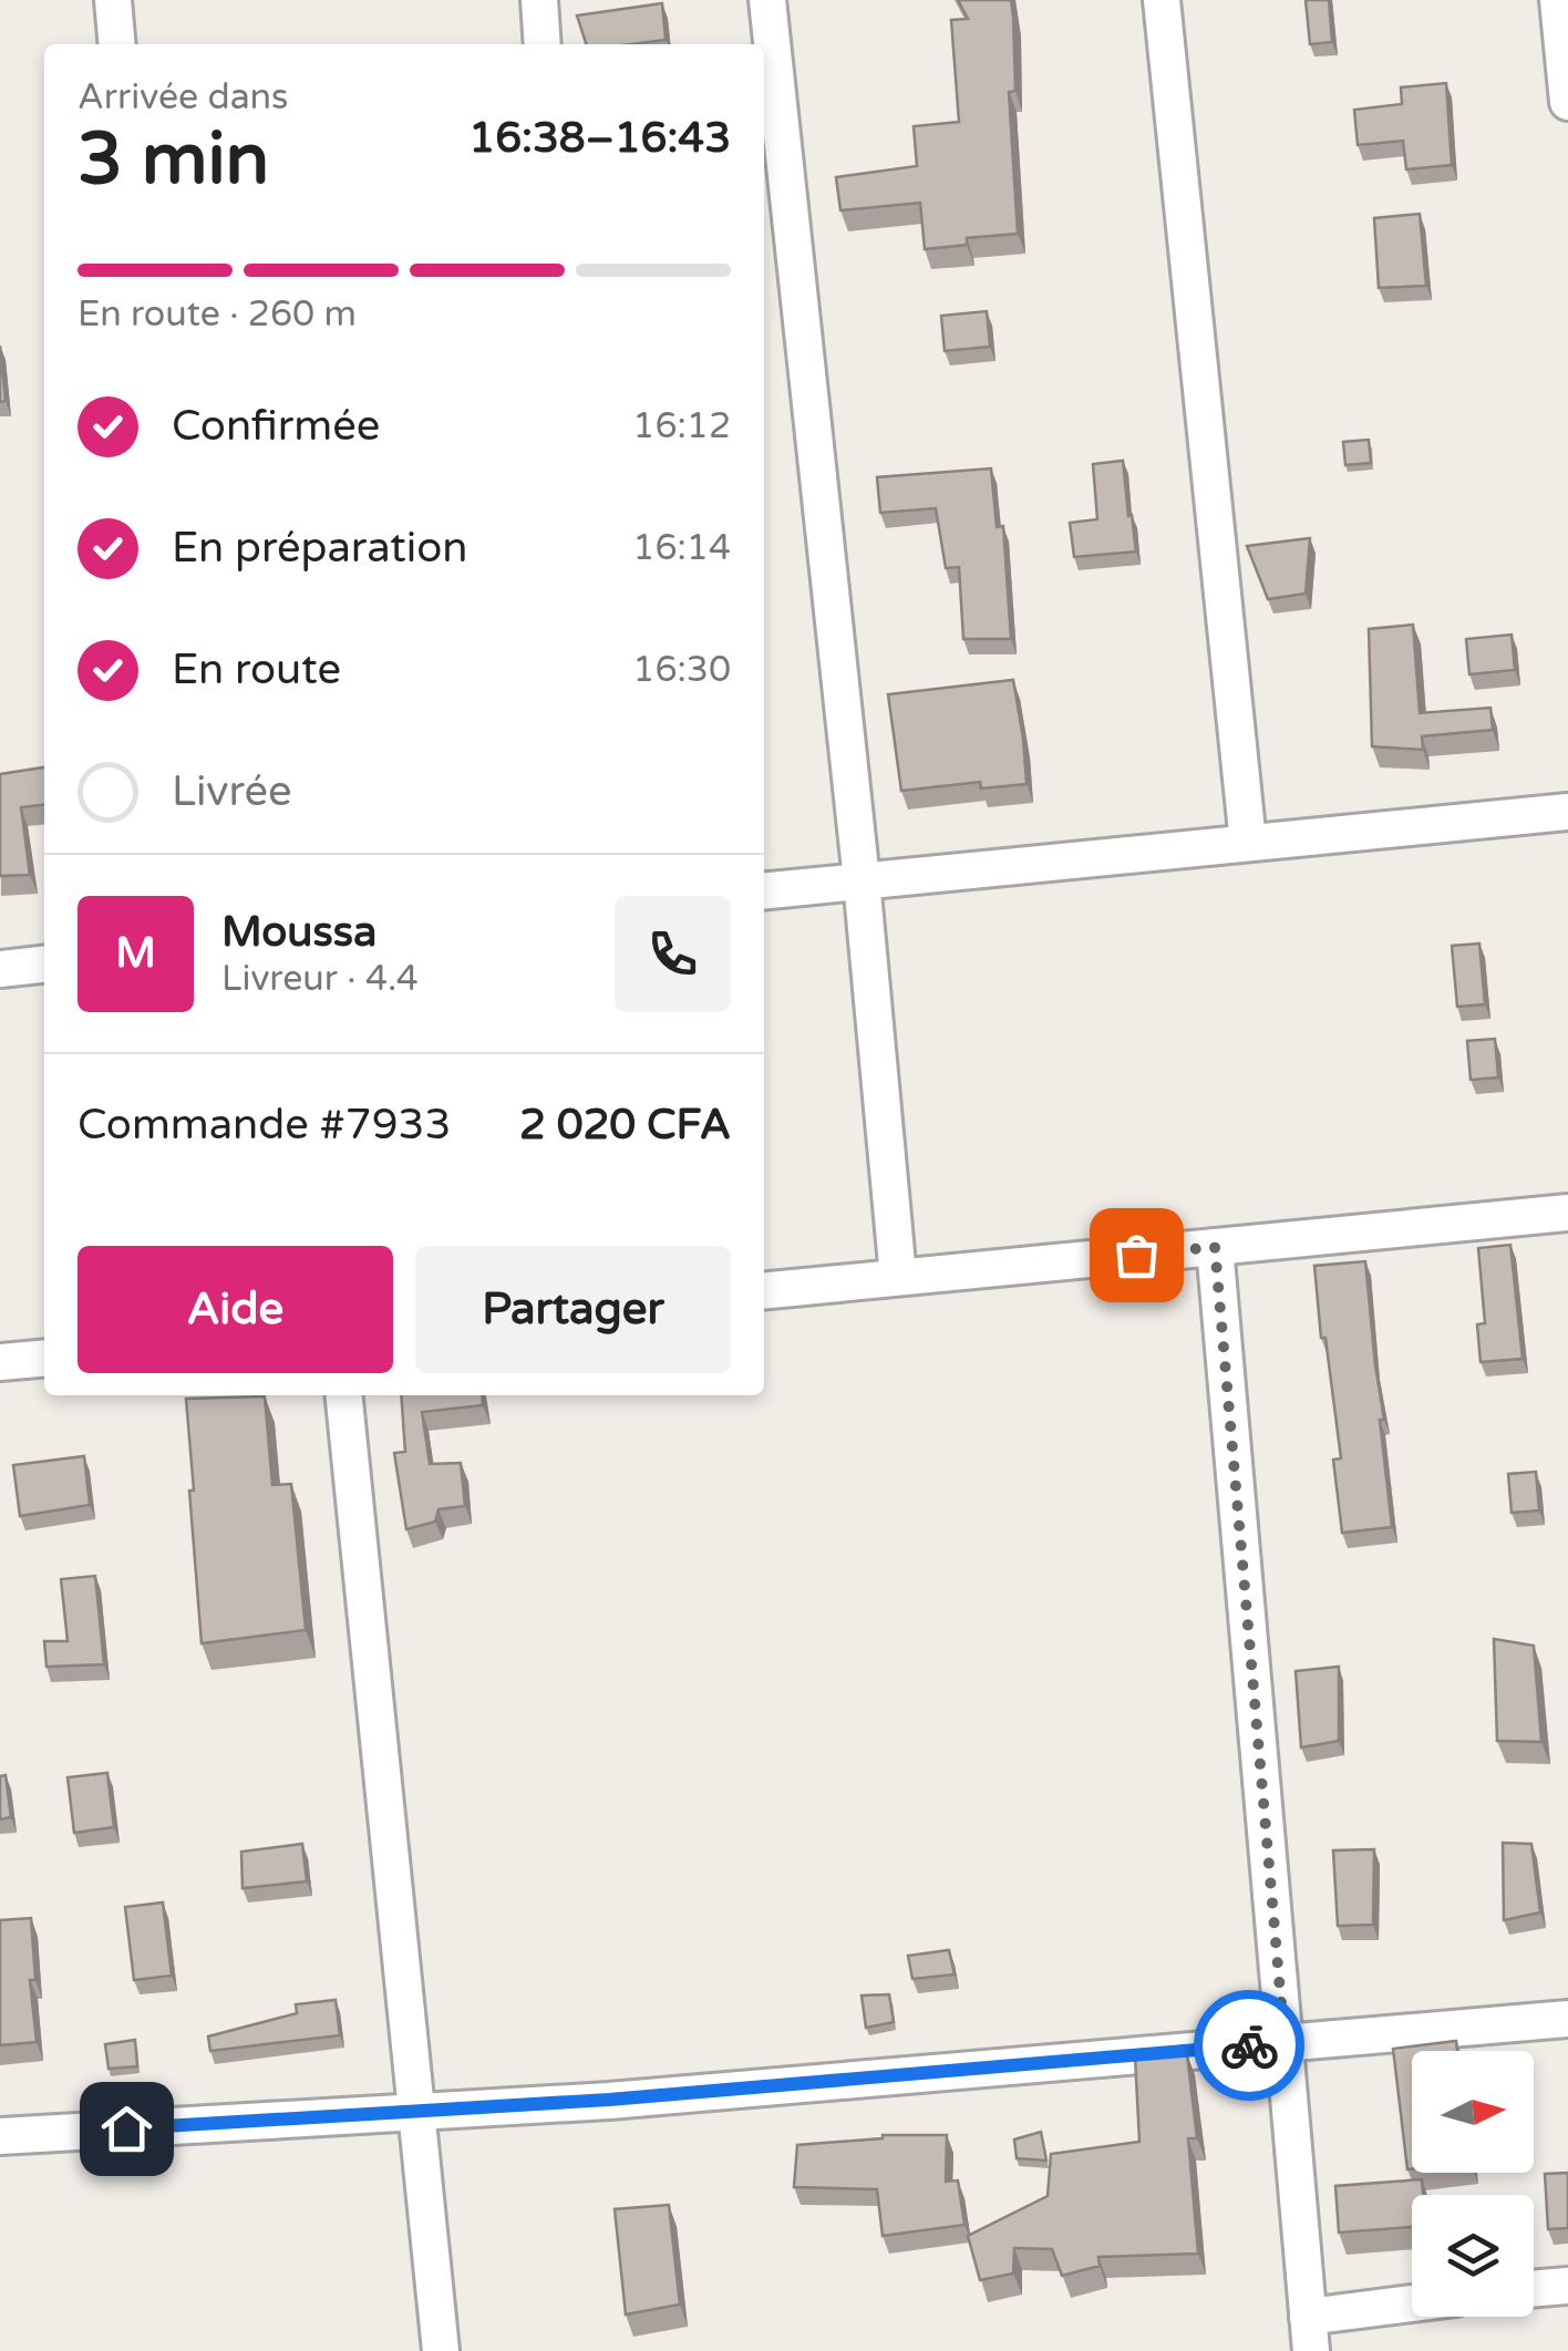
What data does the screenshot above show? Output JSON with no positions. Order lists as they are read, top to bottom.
{
  "north": "right",
  "page": {
    "heading": ["3 min", "Arrivée dans", "16:38–16:43"],
    "panel": [
      "Moussa",
      "Livreur · 4.4",
      "Commande #7933",
      "2 020 CFA"
    ],
    "bar": "En route · 260 m",
    "list": [
      ["Confirmée", "16:12"],
      ["En préparation", "16:14"],
      ["En route", "16:30"],
      "Livrée"
    ],
    "round": "M",
    "buttons": ["Aide", "Partager"]
  }
}
